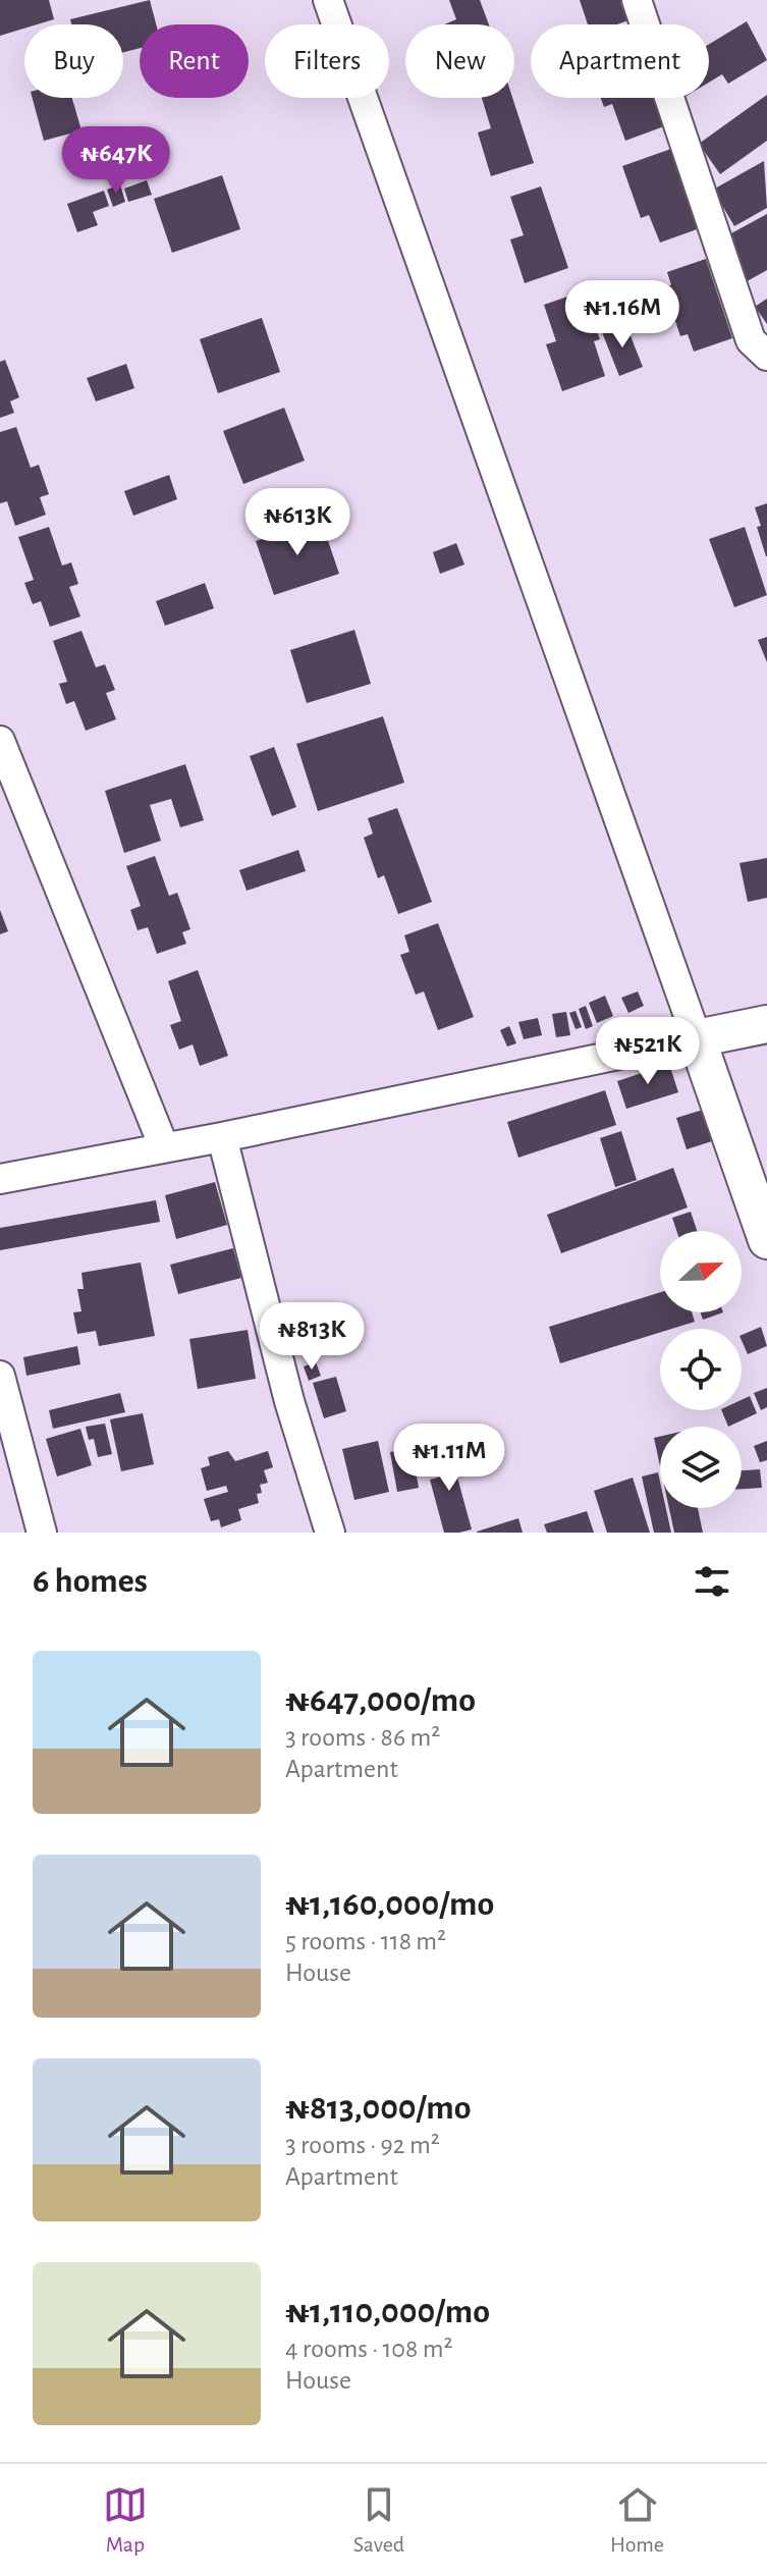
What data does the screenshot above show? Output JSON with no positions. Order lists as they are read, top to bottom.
{
  "north": "right",
  "page": {
    "chip": [
      "Buy",
      "Rent",
      "Filters",
      "New",
      "Apartment"
    ],
    "price": [
      "₦647K",
      "₦1.16M",
      "₦613K",
      "₦521K",
      "₦813K",
      "₦1.11M"
    ],
    "heading": "6 homes",
    "list": [
      {
        "name": "₦647,000/mo",
        "note": "3 rooms · 86 m² · Apartment"
      },
      {
        "name": "₦1,160,000/mo",
        "note": "5 rooms · 118 m² · House"
      },
      {
        "name": "₦813,000/mo",
        "note": "3 rooms · 92 m² · Apartment"
      },
      {
        "name": "₦1,110,000/mo",
        "note": "4 rooms · 108 m² · House"
      }
    ],
    "tabs": ["Map", "Saved", "Home"]
  }
}
